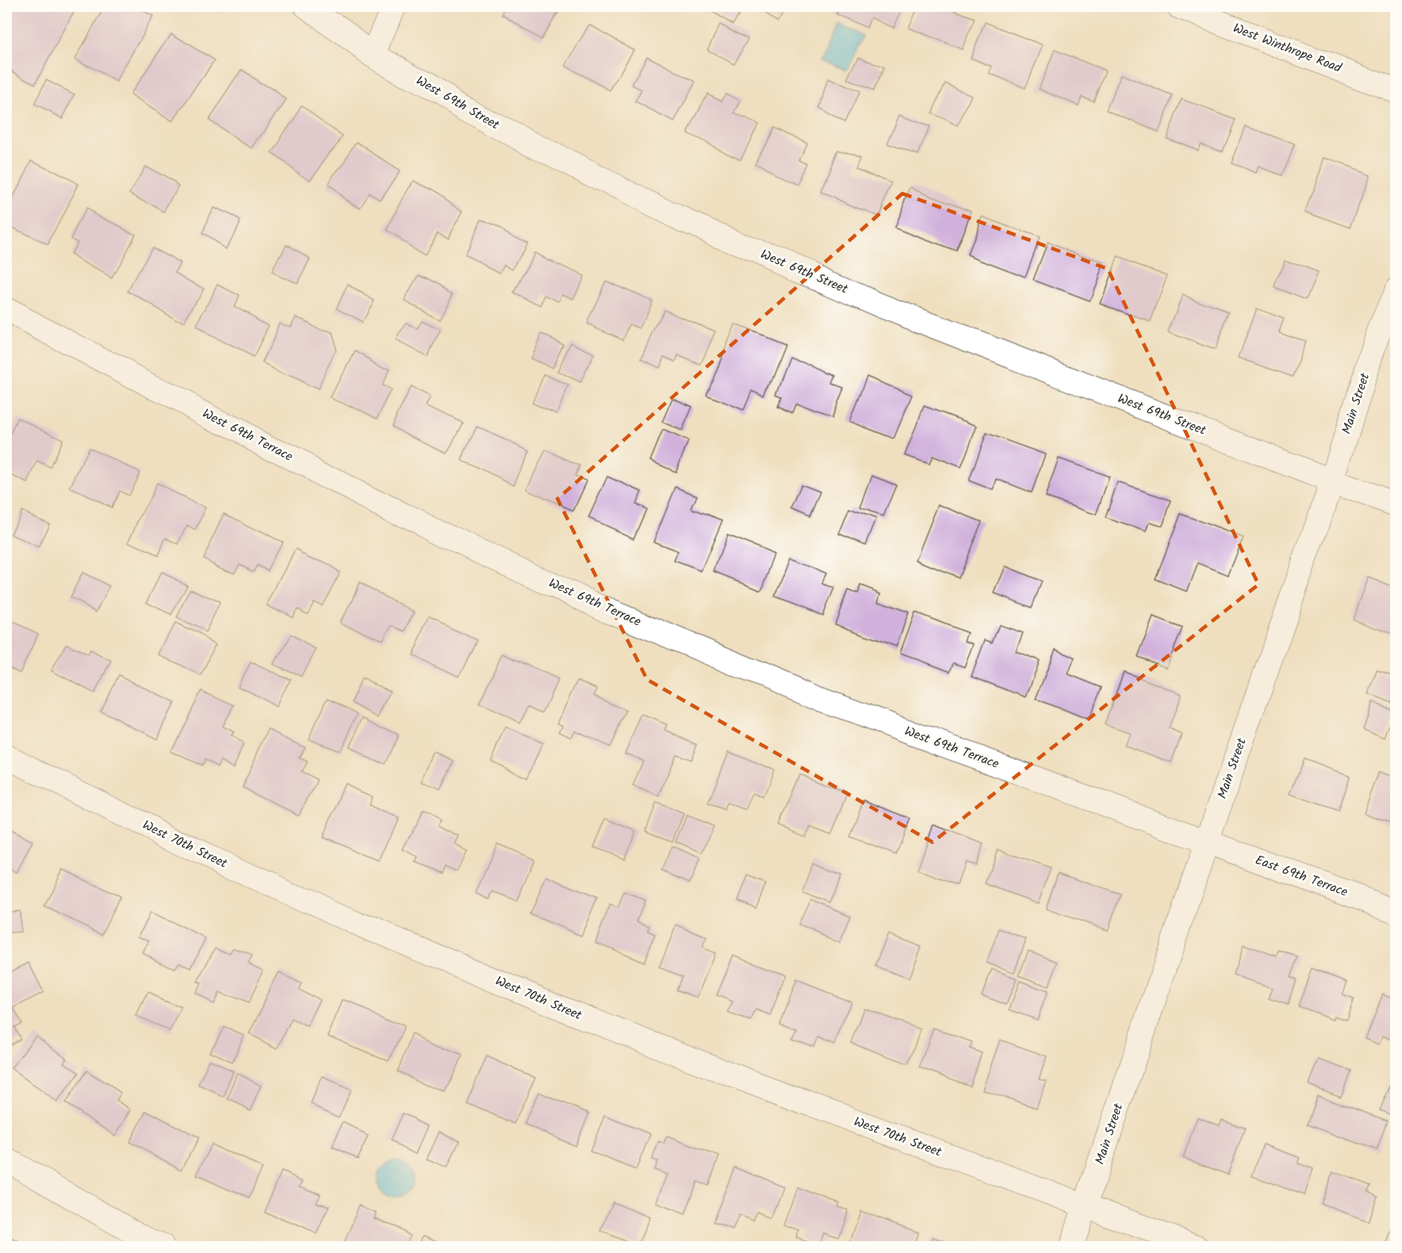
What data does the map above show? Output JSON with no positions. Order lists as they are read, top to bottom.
{
  "streets": {
    "street": [
      "West Winthrope Road",
      "West 69th Street",
      "Main Street",
      "West 69th Terrace",
      "West 70th Street",
      "East 69th Terrace"
    ]
  },
  "crossings": [
    ["West 69th Street", "Main Street"],
    ["Main Street", "West 69th Terrace"],
    ["Main Street", "West 70th Street"],
    ["Main Street", "East 69th Terrace"],
    ["West 69th Terrace", "East 69th Terrace"]
  ]
}
